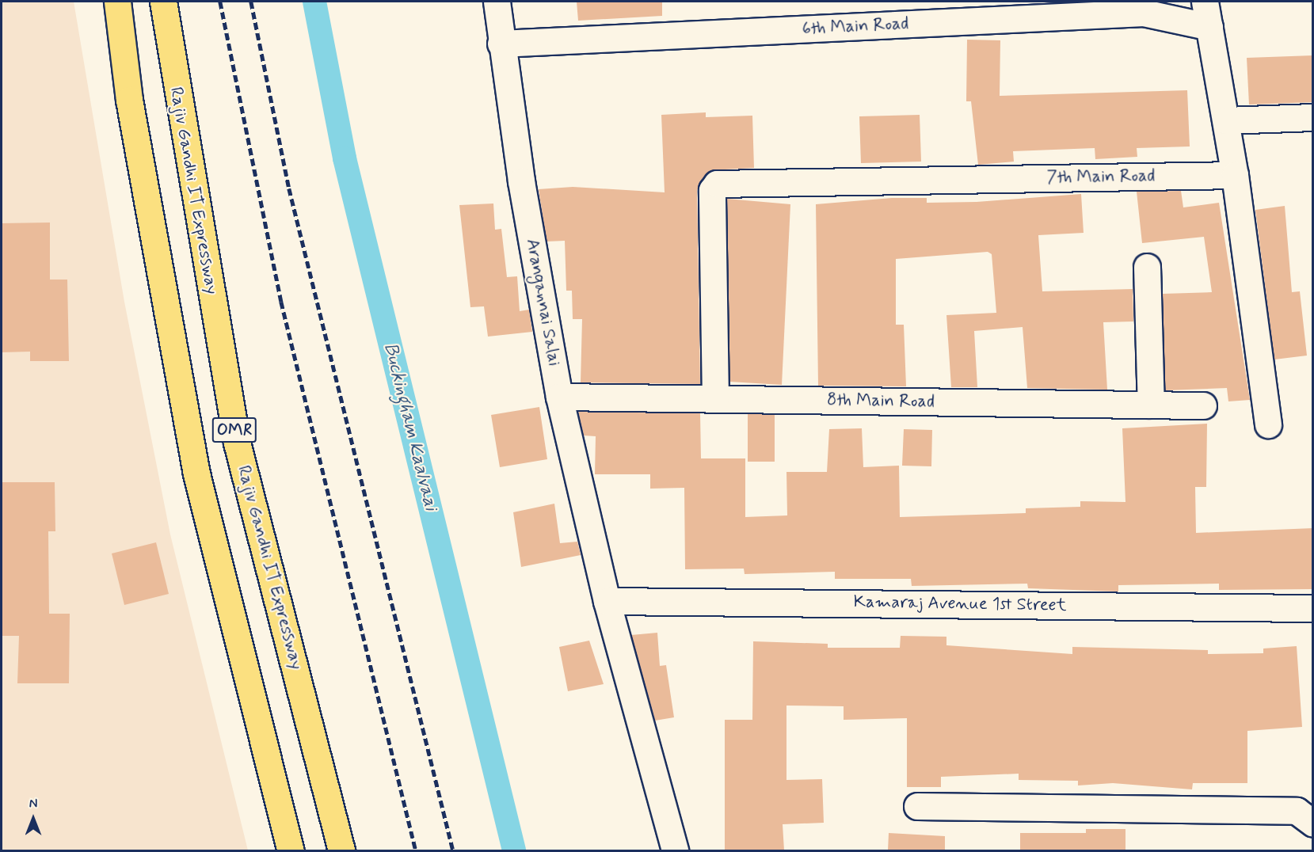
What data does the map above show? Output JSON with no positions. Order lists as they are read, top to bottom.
{
  "streets": {
    "main road": ["Rajiv Gandhi IT Expressway", "OMR"],
    "street": [
      "6th Main Road",
      "7th Main Road",
      "Arangannai Salai",
      "8th Main Road",
      "Kamaraj Avenue 1st Street"
    ]
  },
  "crossings": [
    ["6th Main Road", "Arangannai Salai"],
    ["7th Main Road", "8th Main Road"],
    ["Arangannai Salai", "8th Main Road"],
    ["Arangannai Salai", "Kamaraj Avenue 1st Street"]
  ],
  "water": ["Buckingham Kaalvaai"],
  "north": "top"
}
